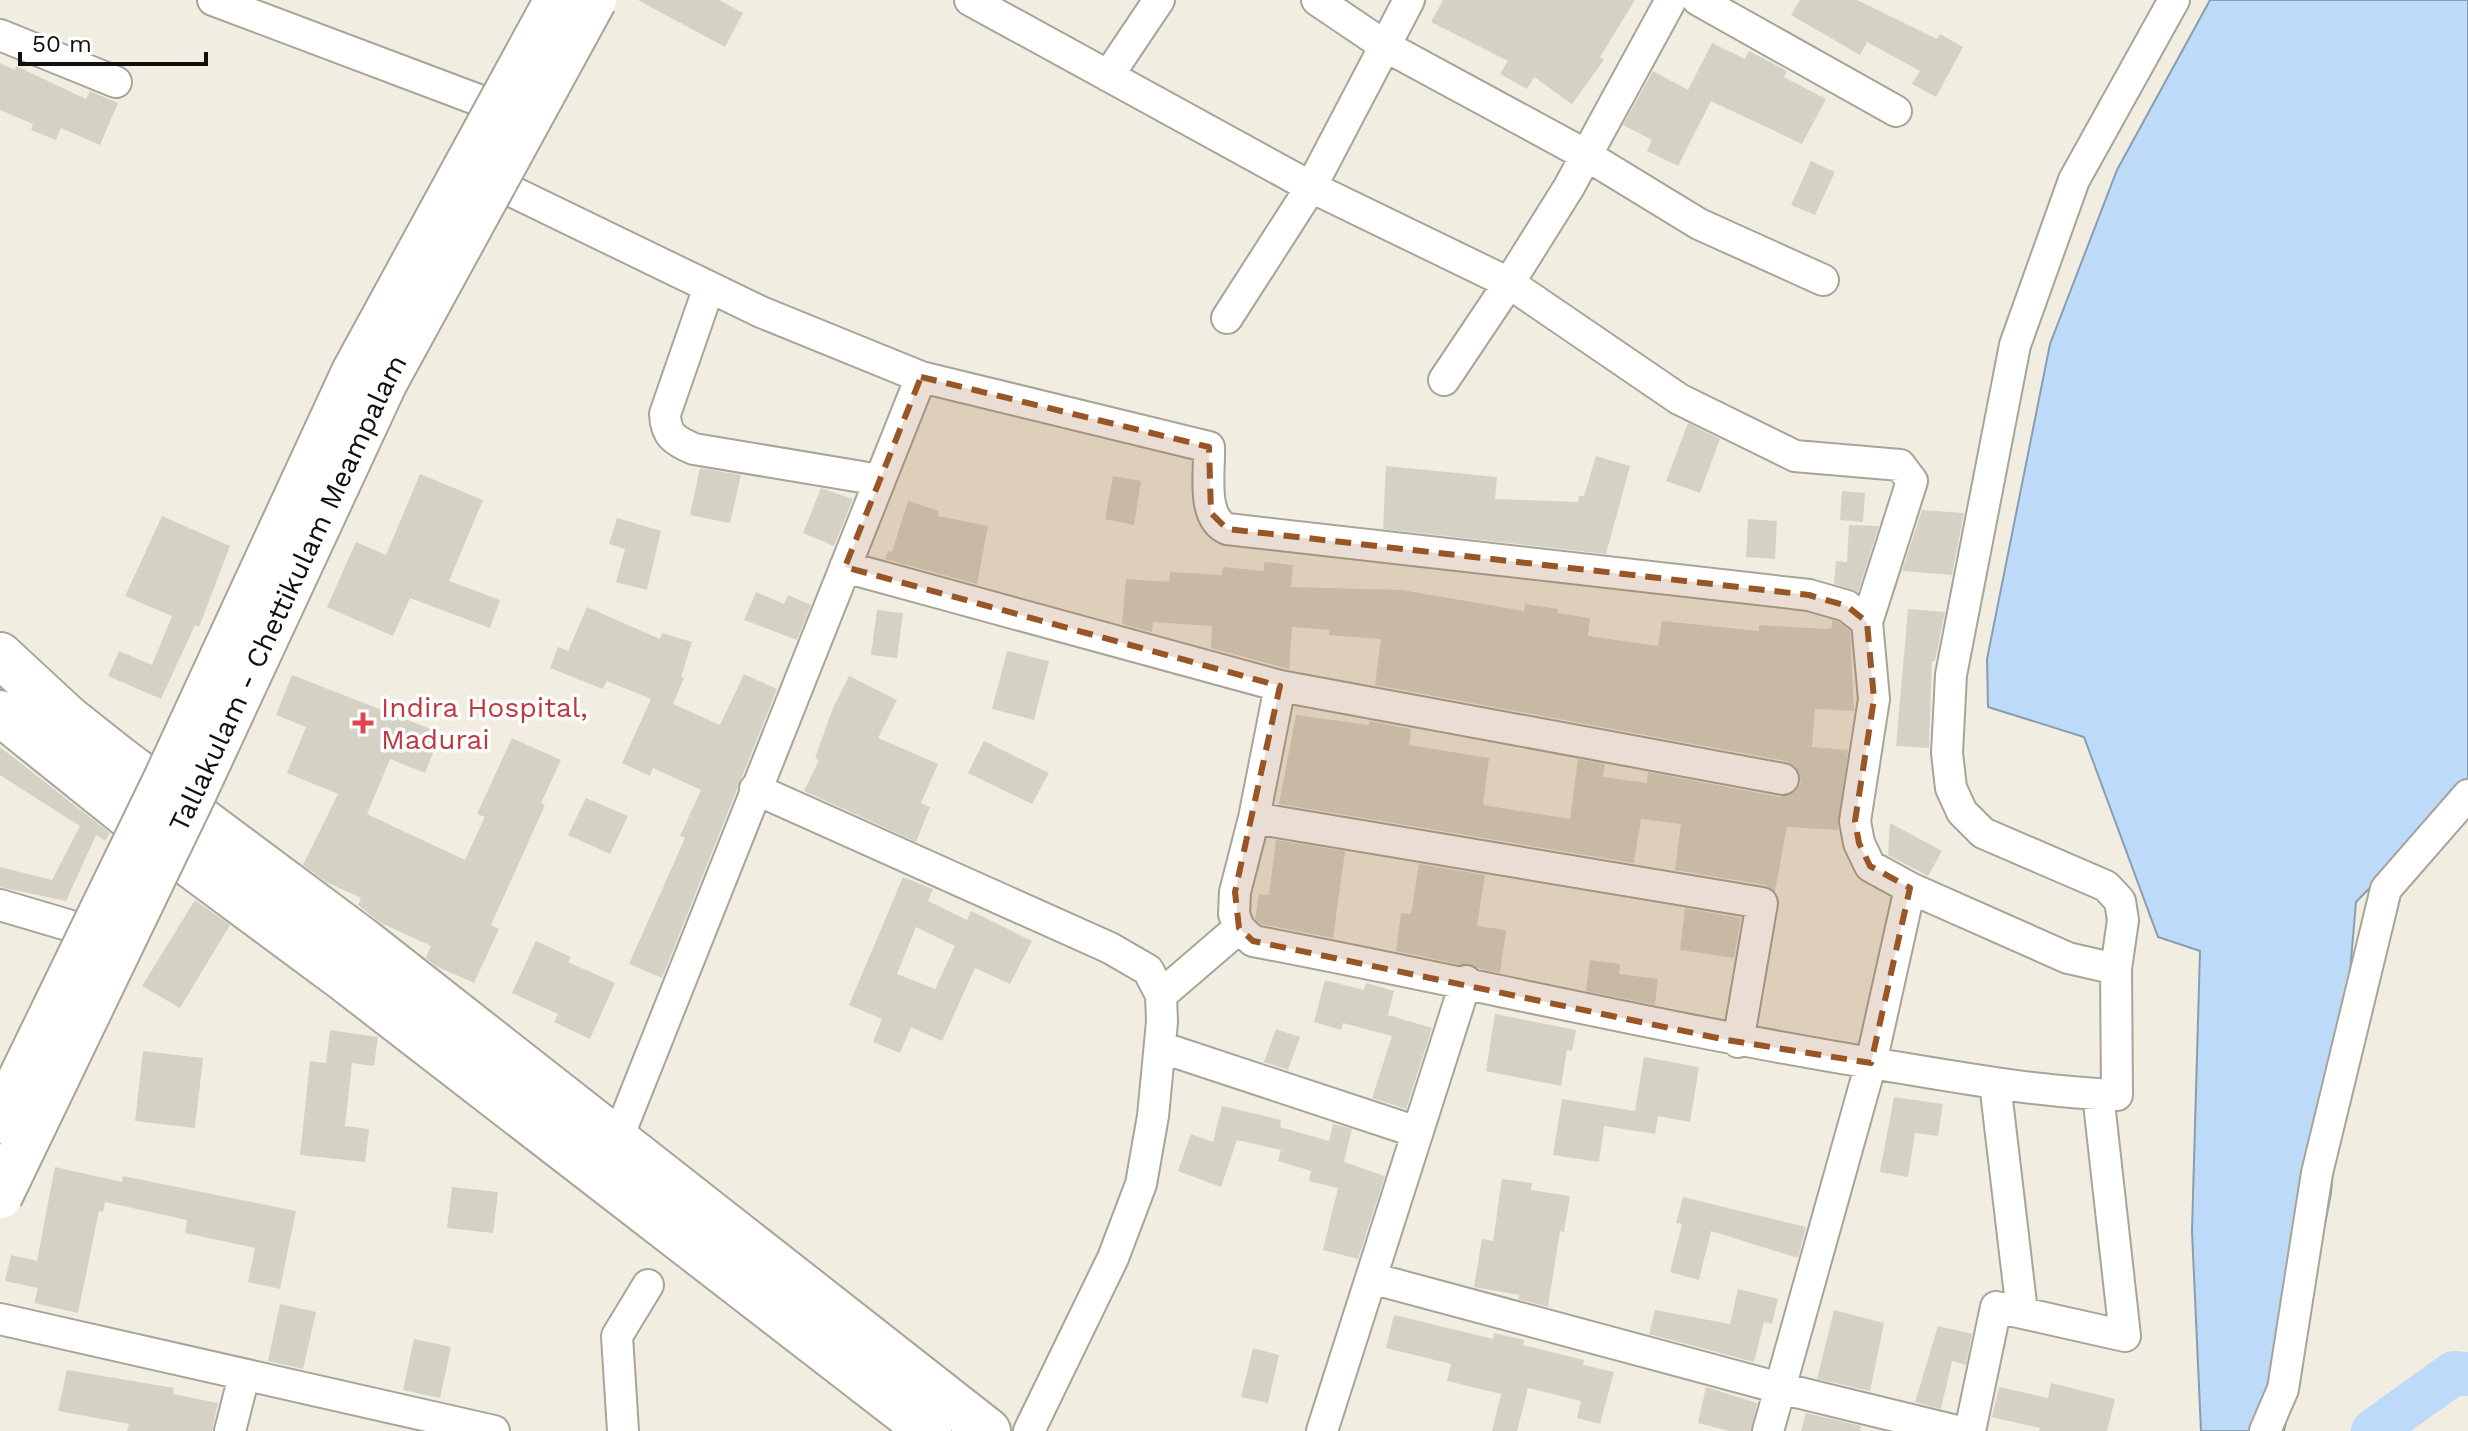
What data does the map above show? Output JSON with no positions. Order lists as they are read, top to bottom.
{
  "streets": {
    "main road": ["Tallakulam - Chettikulam Meampalam"]
  },
  "places": {
    "health": ["Indira Hospital, Madurai"]
  },
  "scale_bar": "50 m"
}
